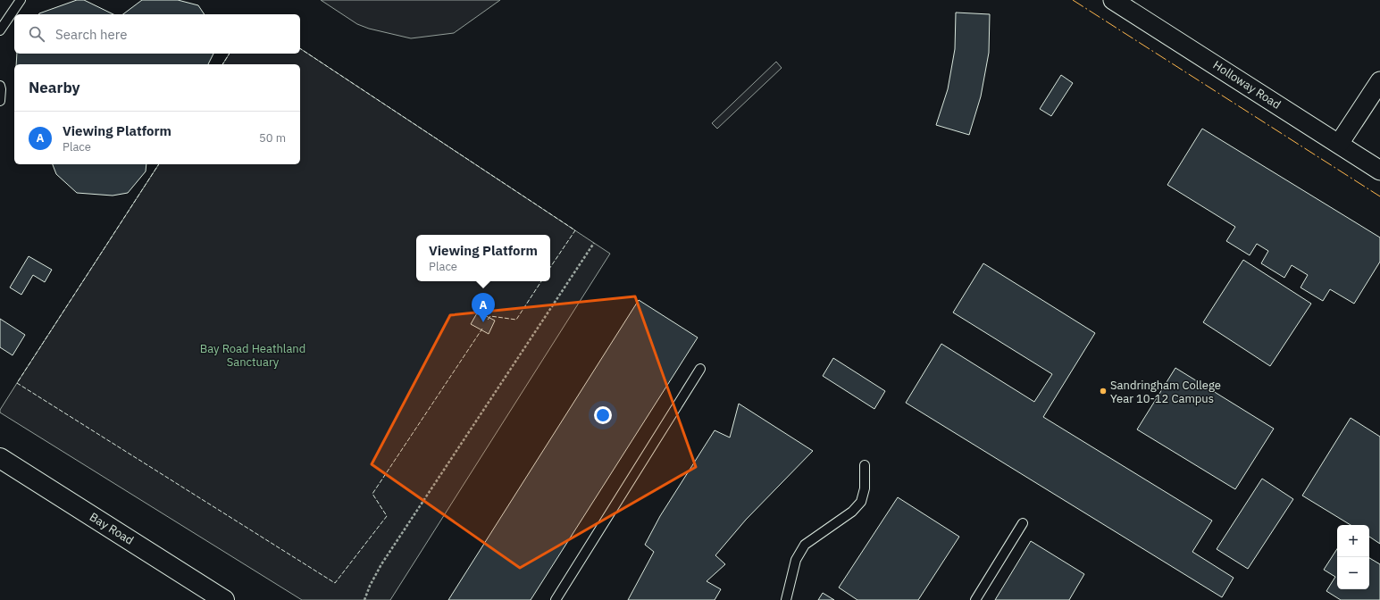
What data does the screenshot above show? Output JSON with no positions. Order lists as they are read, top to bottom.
{
  "streets": {
    "main road": ["Bay Road"],
    "street": ["Holloway Road"]
  },
  "parks": ["Bay Road Heathland Sanctuary"],
  "places": ["Sandringham College Year 10-12 Campus"],
  "page": {
    "search": "Search here",
    "heading": "Nearby",
    "list": [
      {
        "mark": "A",
        "name": "Viewing Platform",
        "note": "Place",
        "value": "50 m"
      }
    ],
    "popup": ["Viewing Platform", "Place"],
    "pins": "A",
    "map_buttons": ["+", "−"]
  }
}
